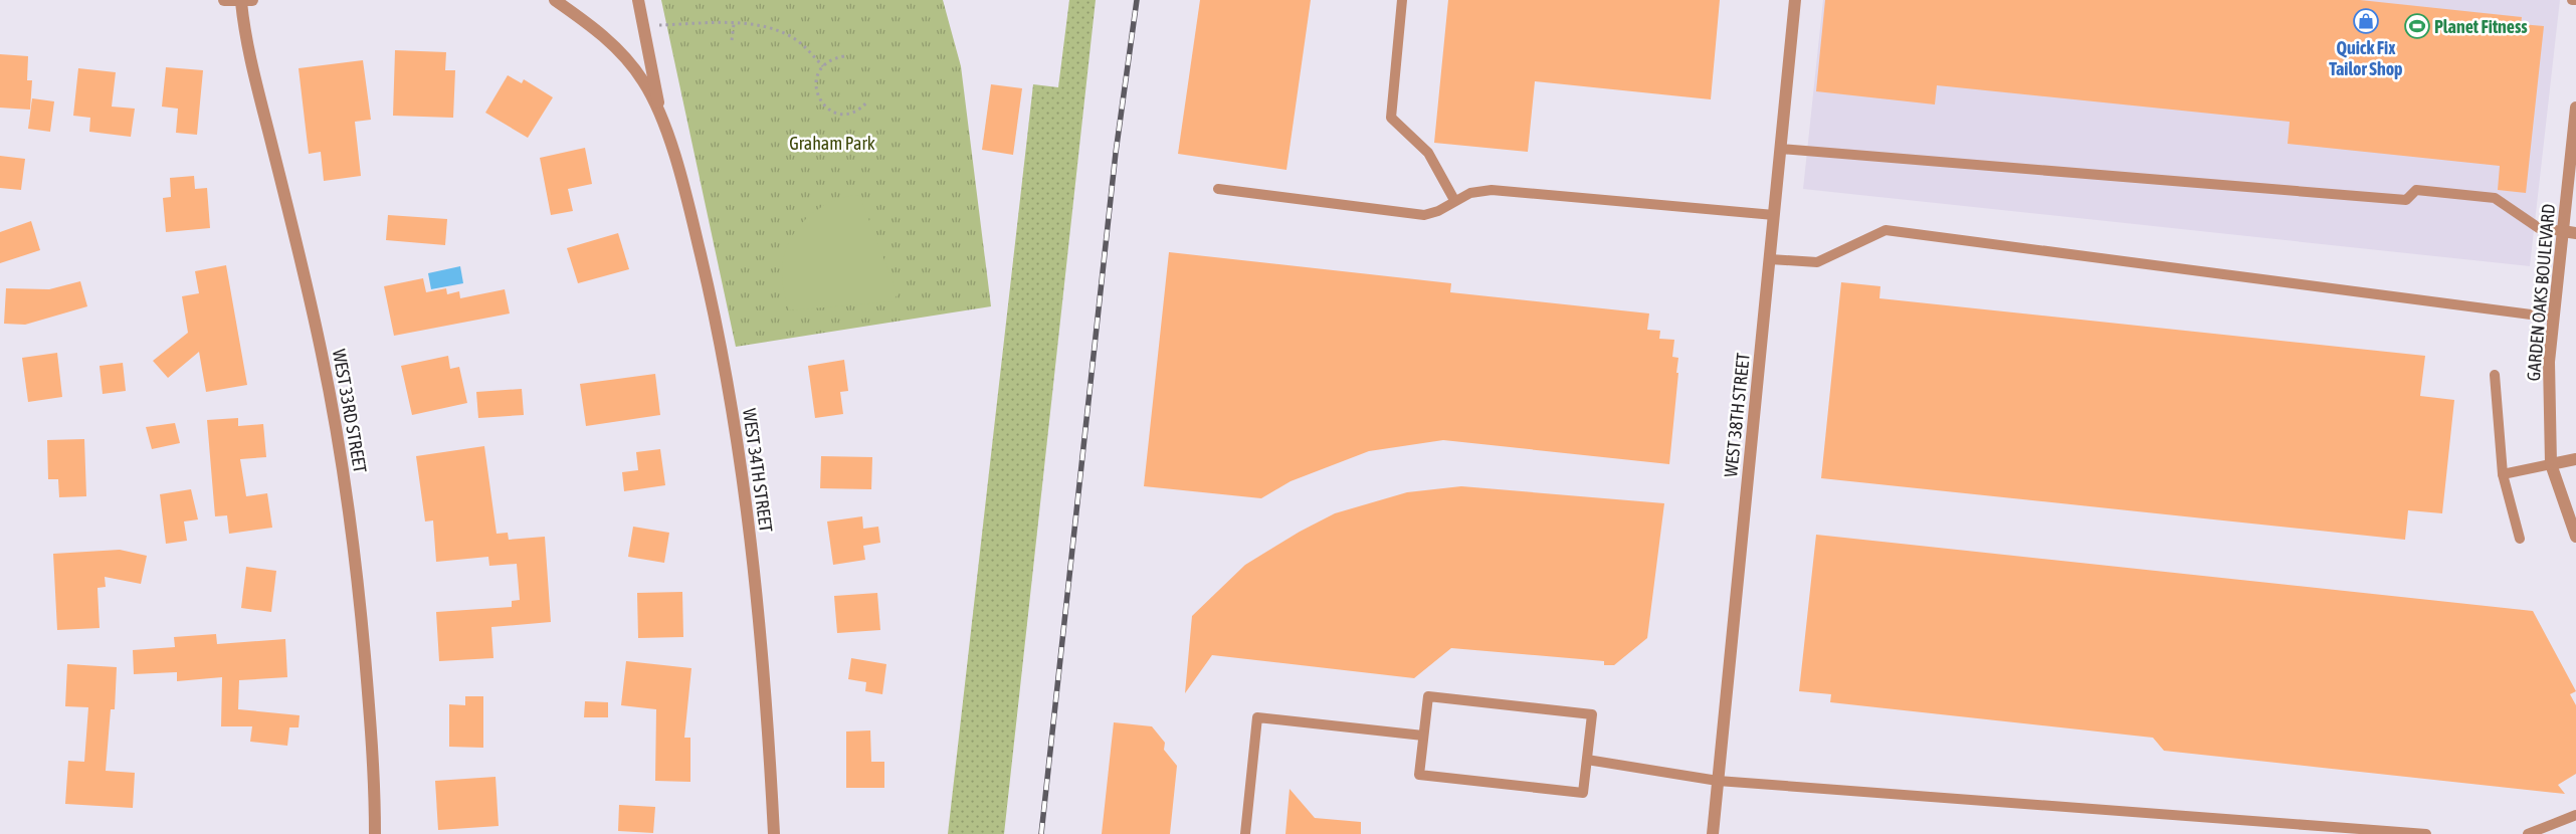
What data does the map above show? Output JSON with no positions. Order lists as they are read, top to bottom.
{
  "streets": {
    "street": [
      "GARDEN OAKS BOULEVARD",
      "WEST 33RD STREET",
      "WEST 38TH STREET",
      "WEST 34TH STREET"
    ]
  },
  "parks": ["Graham Park"],
  "places": {
    "shop": ["Quick Fix Tailor Shop"],
    "sports": ["Planet Fitness"]
  }
}
